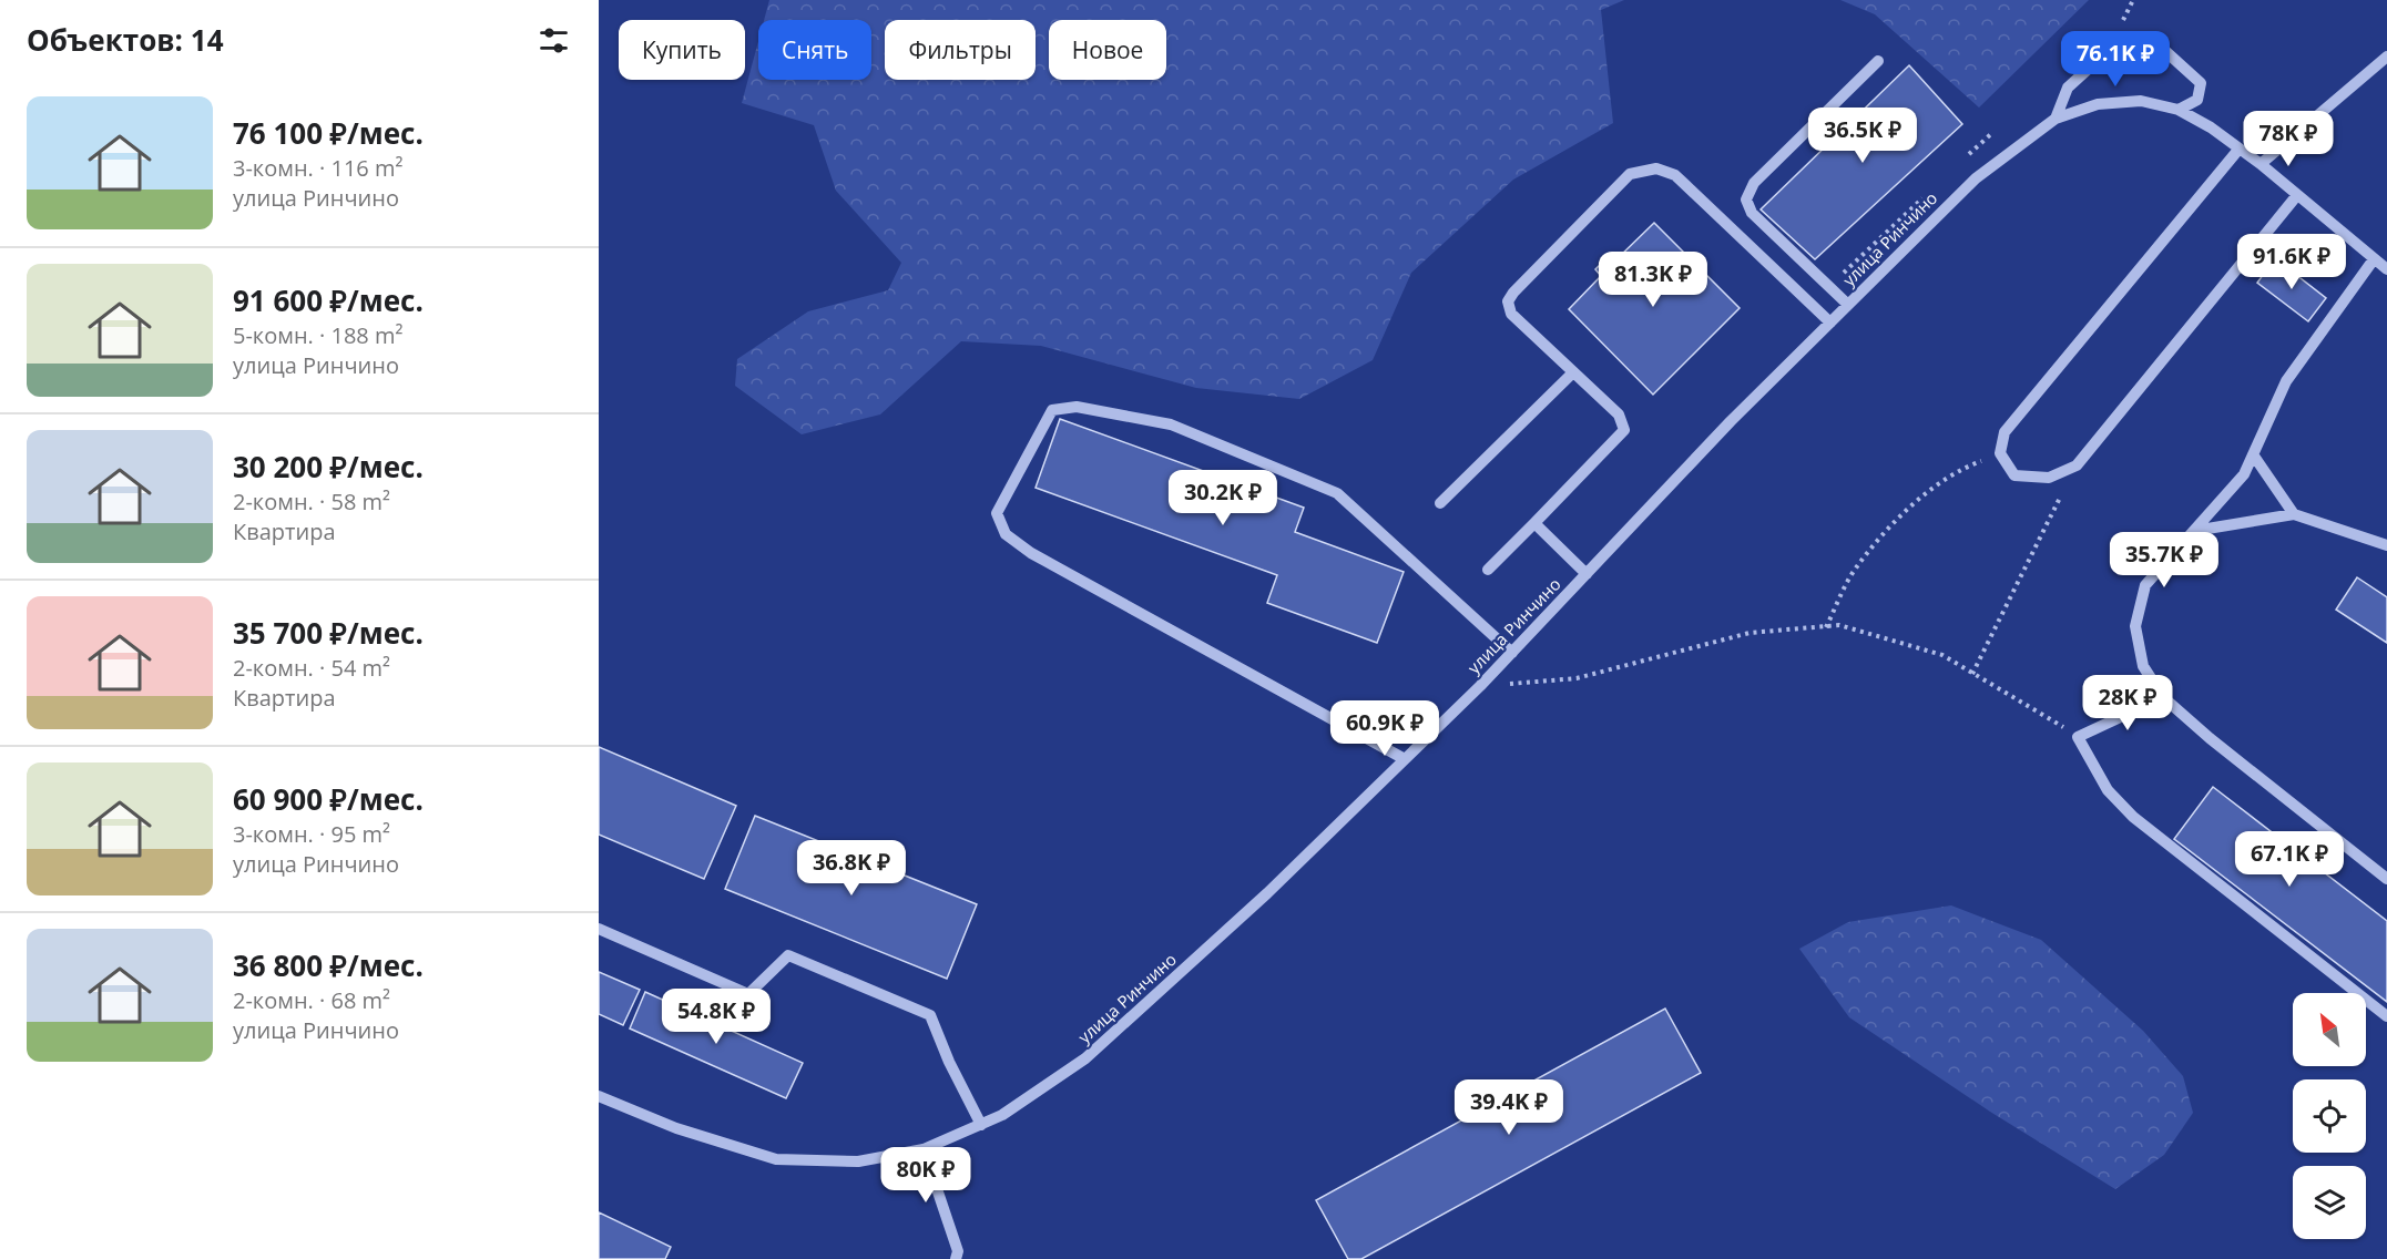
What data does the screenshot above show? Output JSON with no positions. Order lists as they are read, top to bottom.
{
  "streets": {
    "street": ["улица Ринчино"]
  },
  "north": "top left",
  "page": {
    "heading": "Объектов: 14",
    "chip": [
      "Купить",
      "Снять",
      "Фильтры",
      "Новое"
    ],
    "price": [
      "76.1K ₽",
      "36.5K ₽",
      "78K ₽",
      "91.6K ₽",
      "81.3K ₽",
      "30.2K ₽",
      "35.7K ₽",
      "28K ₽",
      "60.9K ₽",
      "67.1K ₽",
      "36.8K ₽",
      "54.8K ₽",
      "39.4K ₽",
      "80K ₽"
    ],
    "list": [
      {
        "name": "76 100 ₽/мес.",
        "note": "3-комн. · 116 m² · улица Ринчино"
      },
      {
        "name": "91 600 ₽/мес.",
        "note": "5-комн. · 188 m² · улица Ринчино"
      },
      {
        "name": "30 200 ₽/мес.",
        "note": "2-комн. · 58 m² · Квартира"
      },
      {
        "name": "35 700 ₽/мес.",
        "note": "2-комн. · 54 m² · Квартира"
      },
      {
        "name": "60 900 ₽/мес.",
        "note": "3-комн. · 95 m² · улица Ринчино"
      },
      {
        "name": "36 800 ₽/мес.",
        "note": "2-комн. · 68 m² · улица Ринчино"
      }
    ]
  }
}
